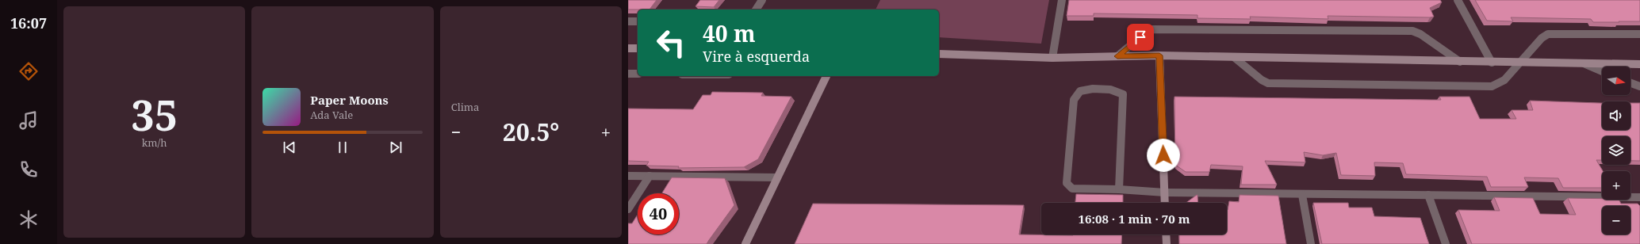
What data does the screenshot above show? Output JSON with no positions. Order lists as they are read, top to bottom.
{
  "north": "right",
  "page": {
    "tabs": "16:07",
    "tile": [
      ["35", "km/h"],
      "Clima"
    ],
    "turn": ["40 m", "Vire à esquerda"],
    "map_buttons": ["+", "−"],
    "song": ["Paper Moons", "Ada Vale"],
    "heat": ["−", "20.5°", "+"],
    "limit": "40",
    "trip": "16:08 · 1 min · 70 m"
  }
}
